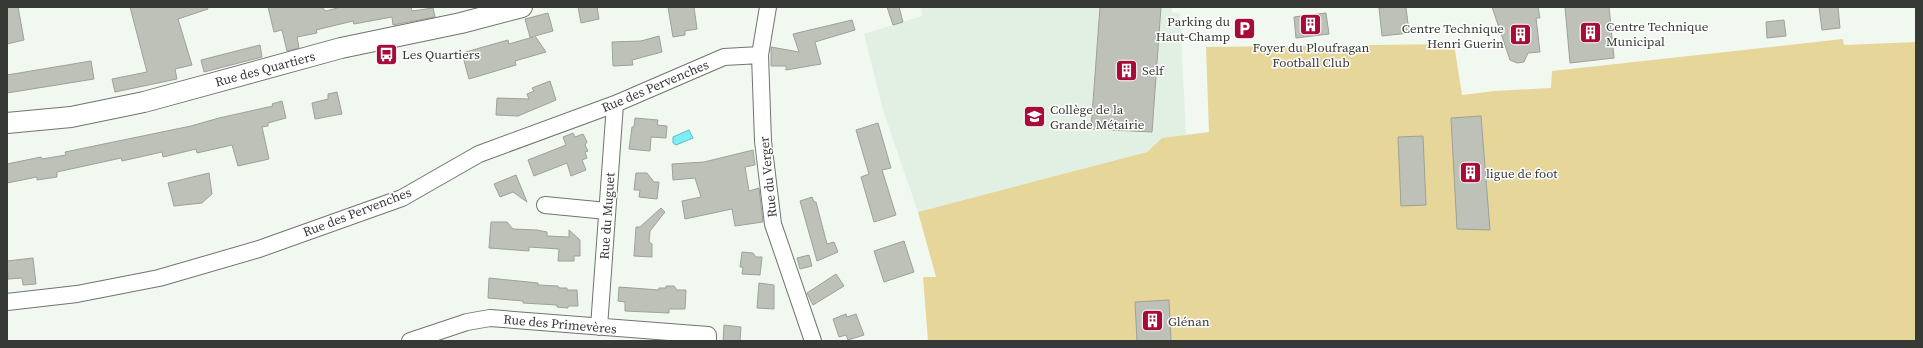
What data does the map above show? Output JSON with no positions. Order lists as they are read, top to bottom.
{
  "streets": {
    "main road": ["Rue des Quartiers"],
    "street": [
      "Rue des Pervenches",
      "Rue du Verger",
      "Rue du Muguet",
      "Rue des Primevères"
    ]
  },
  "crossings": [
    ["Rue des Pervenches", "Rue du Verger"],
    ["Rue des Pervenches", "Rue du Muguet"],
    ["Rue du Muguet", "Rue des Primevères"]
  ],
  "places": {
    "building": [
      "Foyer du Ploufragan Football Club",
      "Centre Technique Municipal",
      "Centre Technique Henri Guerin",
      "Self",
      "ligue de foot",
      "Glénan"
    ],
    "parking": ["Parking du Haut-Champ"],
    "bus stop": ["Les Quartiers"],
    "school or university": ["Collège de la Grande Métairie"]
  }
}
